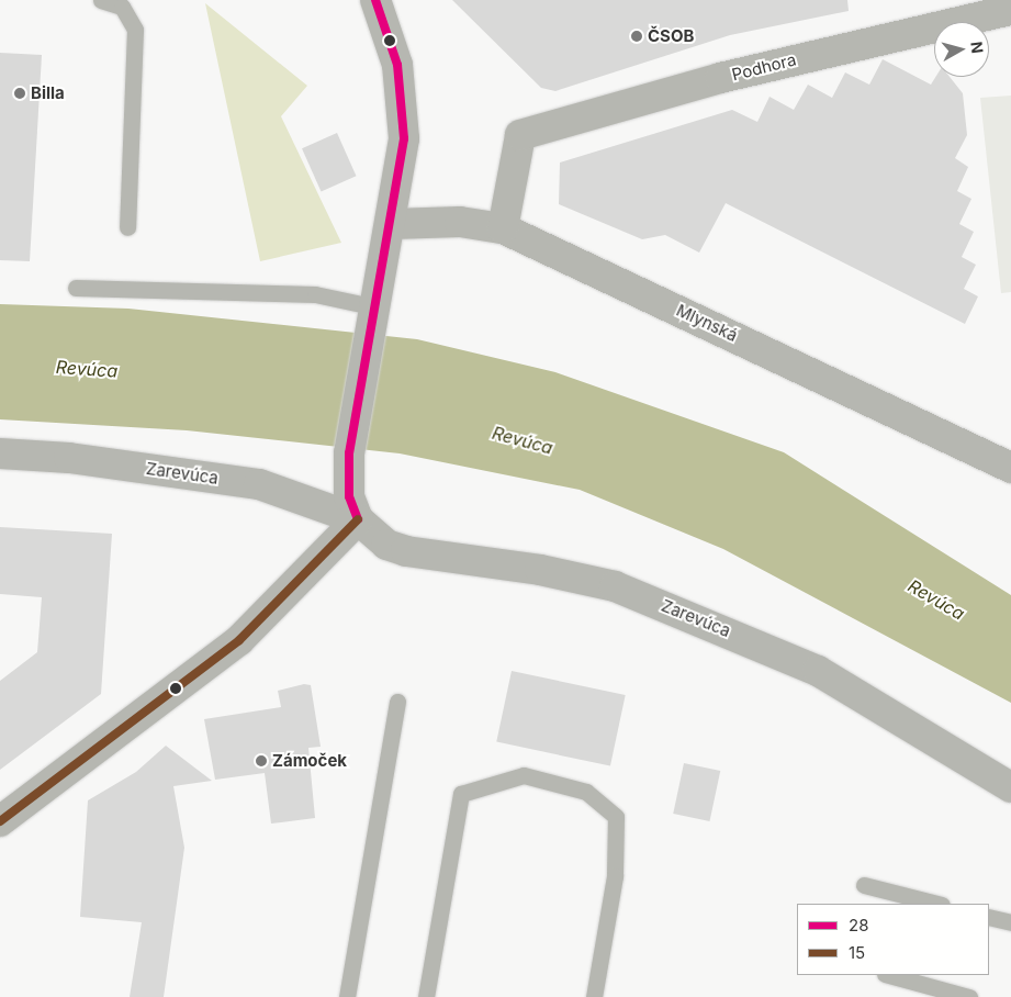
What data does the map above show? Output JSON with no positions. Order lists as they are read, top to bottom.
{
  "streets": {
    "street": ["Podhora", "Mlynská", "Zarevúca"]
  },
  "crossings": [
    ["Podhora", "Mlynská"]
  ],
  "water": ["Revúca"],
  "places": ["ČSOB", "Billa", "Zámoček"],
  "lines": ["transit line 28", "transit line 15"],
  "legend": ["28", "15"],
  "north": "right"
}
